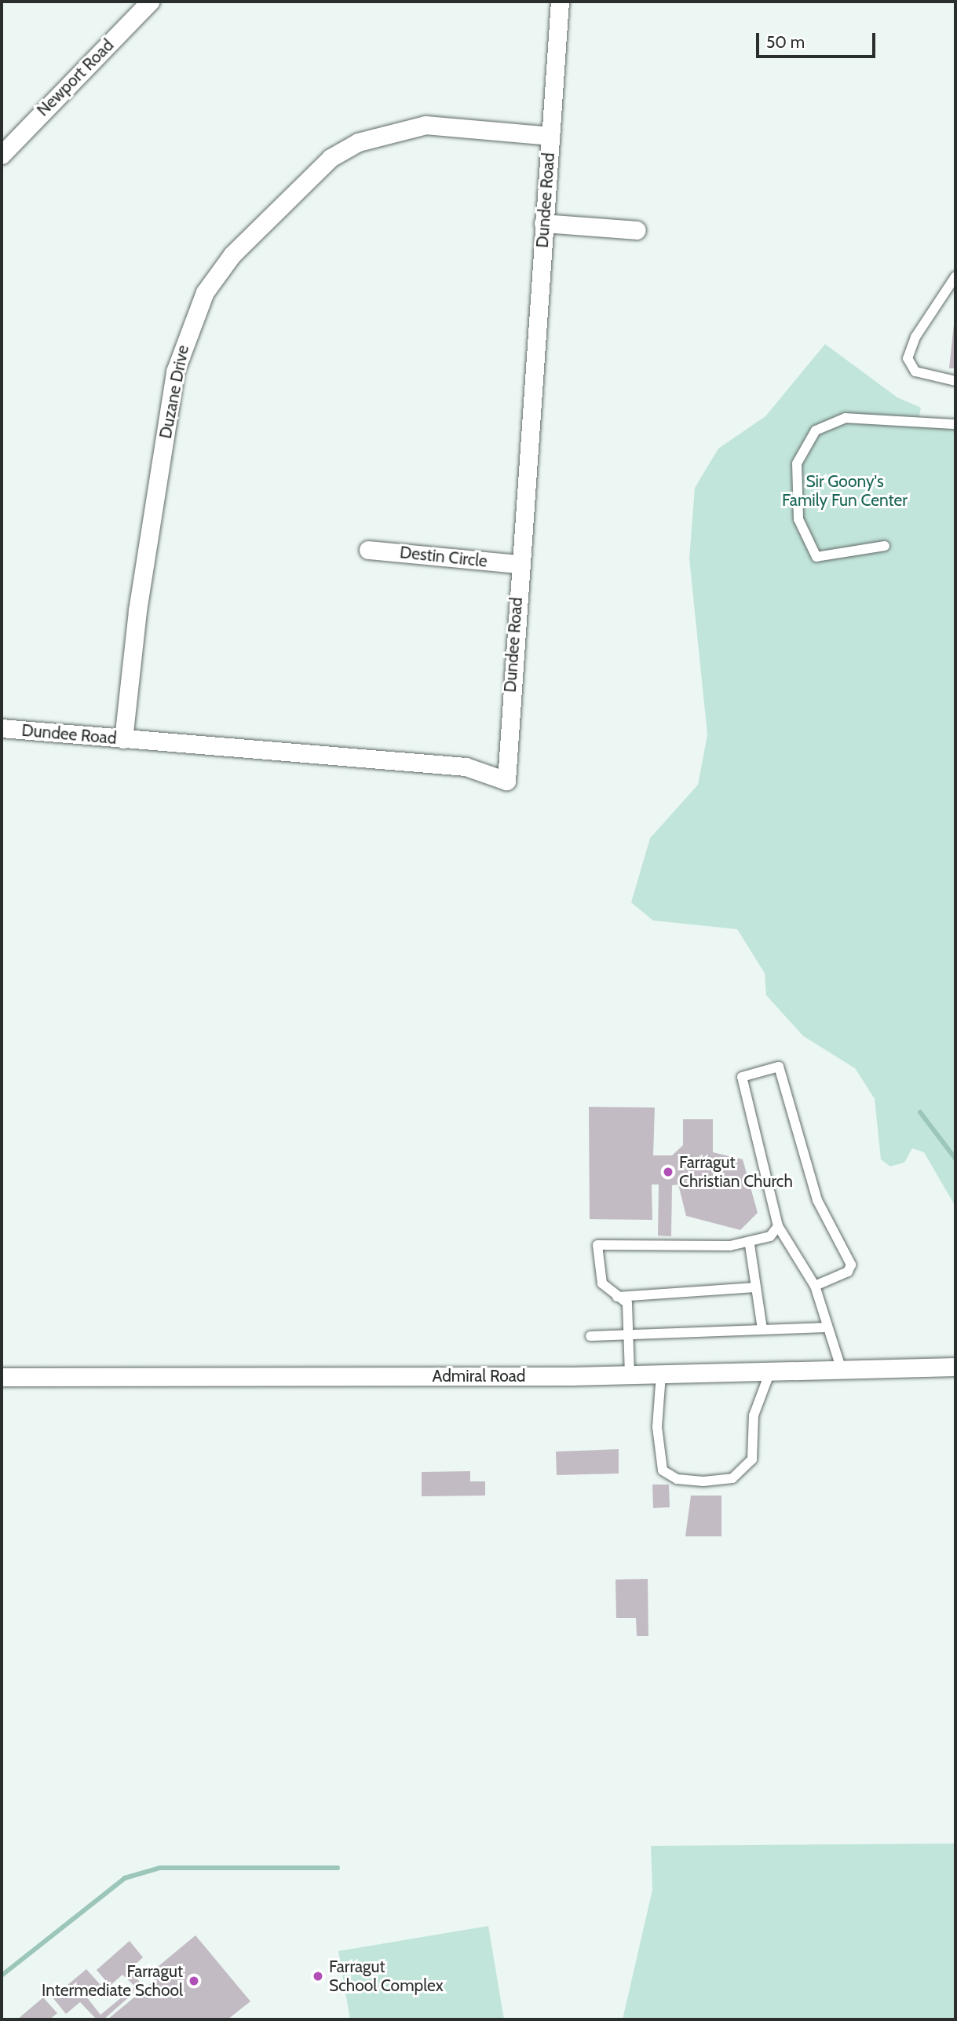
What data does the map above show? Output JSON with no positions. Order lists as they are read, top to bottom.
{
  "streets": {
    "street": [
      "Newport Road",
      "Dundee Road",
      "Duzane Drive",
      "Destin Circle",
      "Admiral Road"
    ]
  },
  "crossings": [
    ["Dundee Road", "Duzane Drive"],
    ["Dundee Road", "Destin Circle"]
  ],
  "parks": ["Sir Goony's Family Fun Center"],
  "places": ["Farragut Christian Church", "Farragut School Complex", "Farragut Intermediate School"],
  "scale_bar": "50 m"
}
